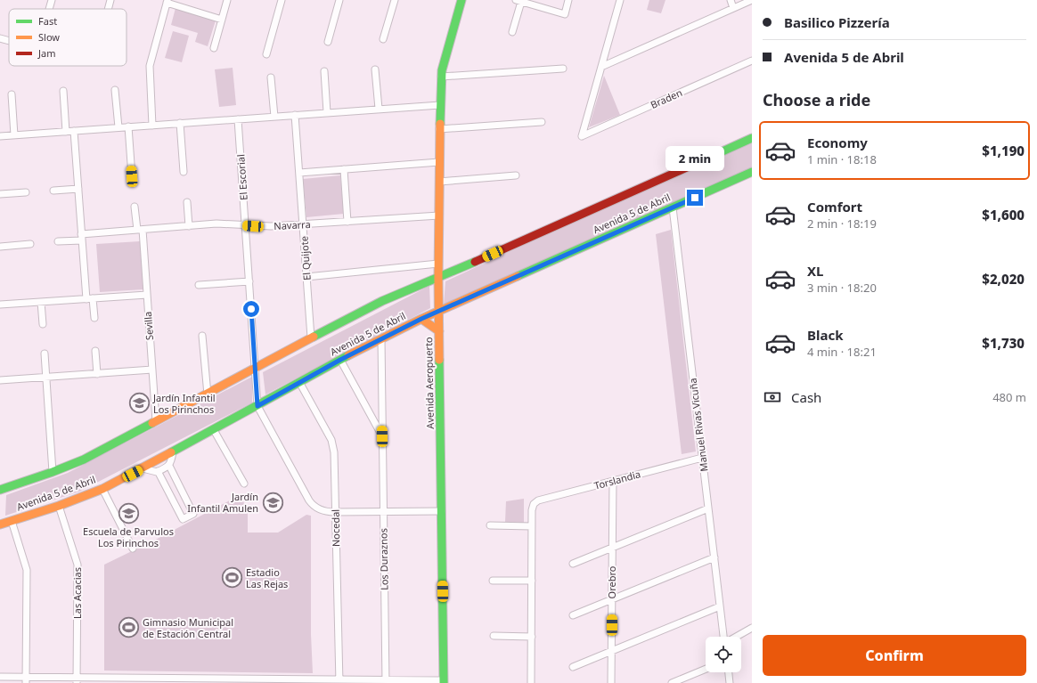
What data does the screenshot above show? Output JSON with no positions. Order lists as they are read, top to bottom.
{
  "streets": {
    "main road": ["Avenida 5 de Abril", "Avenida Aeropuerto"],
    "street": [
      "Braden",
      "El Escorial",
      "Navarra",
      "El Quijote",
      "Sevilla",
      "Manuel Rivas Vicuña",
      "Torslandia",
      "Nocedal",
      "Los Duraznos",
      "Orebro",
      "Las Acacias"
    ]
  },
  "crossings": [
    ["El Escorial", "Avenida 5 de Abril"],
    ["El Escorial", "Navarra"],
    ["Avenida 5 de Abril", "El Quijote"],
    ["Avenida 5 de Abril", "Sevilla"],
    ["Avenida 5 de Abril", "Avenida Aeropuerto"],
    ["Avenida 5 de Abril", "Manuel Rivas Vicuña"],
    ["Avenida 5 de Abril", "Nocedal"],
    ["Avenida 5 de Abril", "Los Duraznos"],
    ["Avenida 5 de Abril", "Las Acacias"],
    ["Navarra", "El Quijote"],
    ["Navarra", "Sevilla"],
    ["Navarra", "Avenida Aeropuerto"],
    ["Manuel Rivas Vicuña", "Torslandia"],
    ["Torslandia", "Orebro"]
  ],
  "places": {
    "school or university": ["Jardín Infantil Los Pirinchos", "Jardín Infantil Amulen", "Escuela de Parvulos Los Pirinchos"],
    "sports": ["Estadio Las Rejas", "Gimnasio Municipal de Estación Central"]
  },
  "legend": ["Fast", "Slow", "Jam"],
  "page": {
    "banner": ["Basilico Pizzería", "Avenida 5 de Abril"],
    "heading": "Choose a ride",
    "list": [
      {
        "name": "Economy",
        "note": "1 min · 18:18",
        "value": "$1,190"
      },
      {
        "name": "Comfort",
        "note": "2 min · 18:19",
        "value": "$1,600"
      },
      {
        "name": "XL",
        "note": "3 min · 18:20",
        "value": "$2,020"
      },
      {
        "name": "Black",
        "note": "4 min · 18:21",
        "value": "$1,730"
      }
    ],
    "bubble": "2 min",
    "pay": ["Cash", "480 m"],
    "buttons": "Confirm"
  }
}
